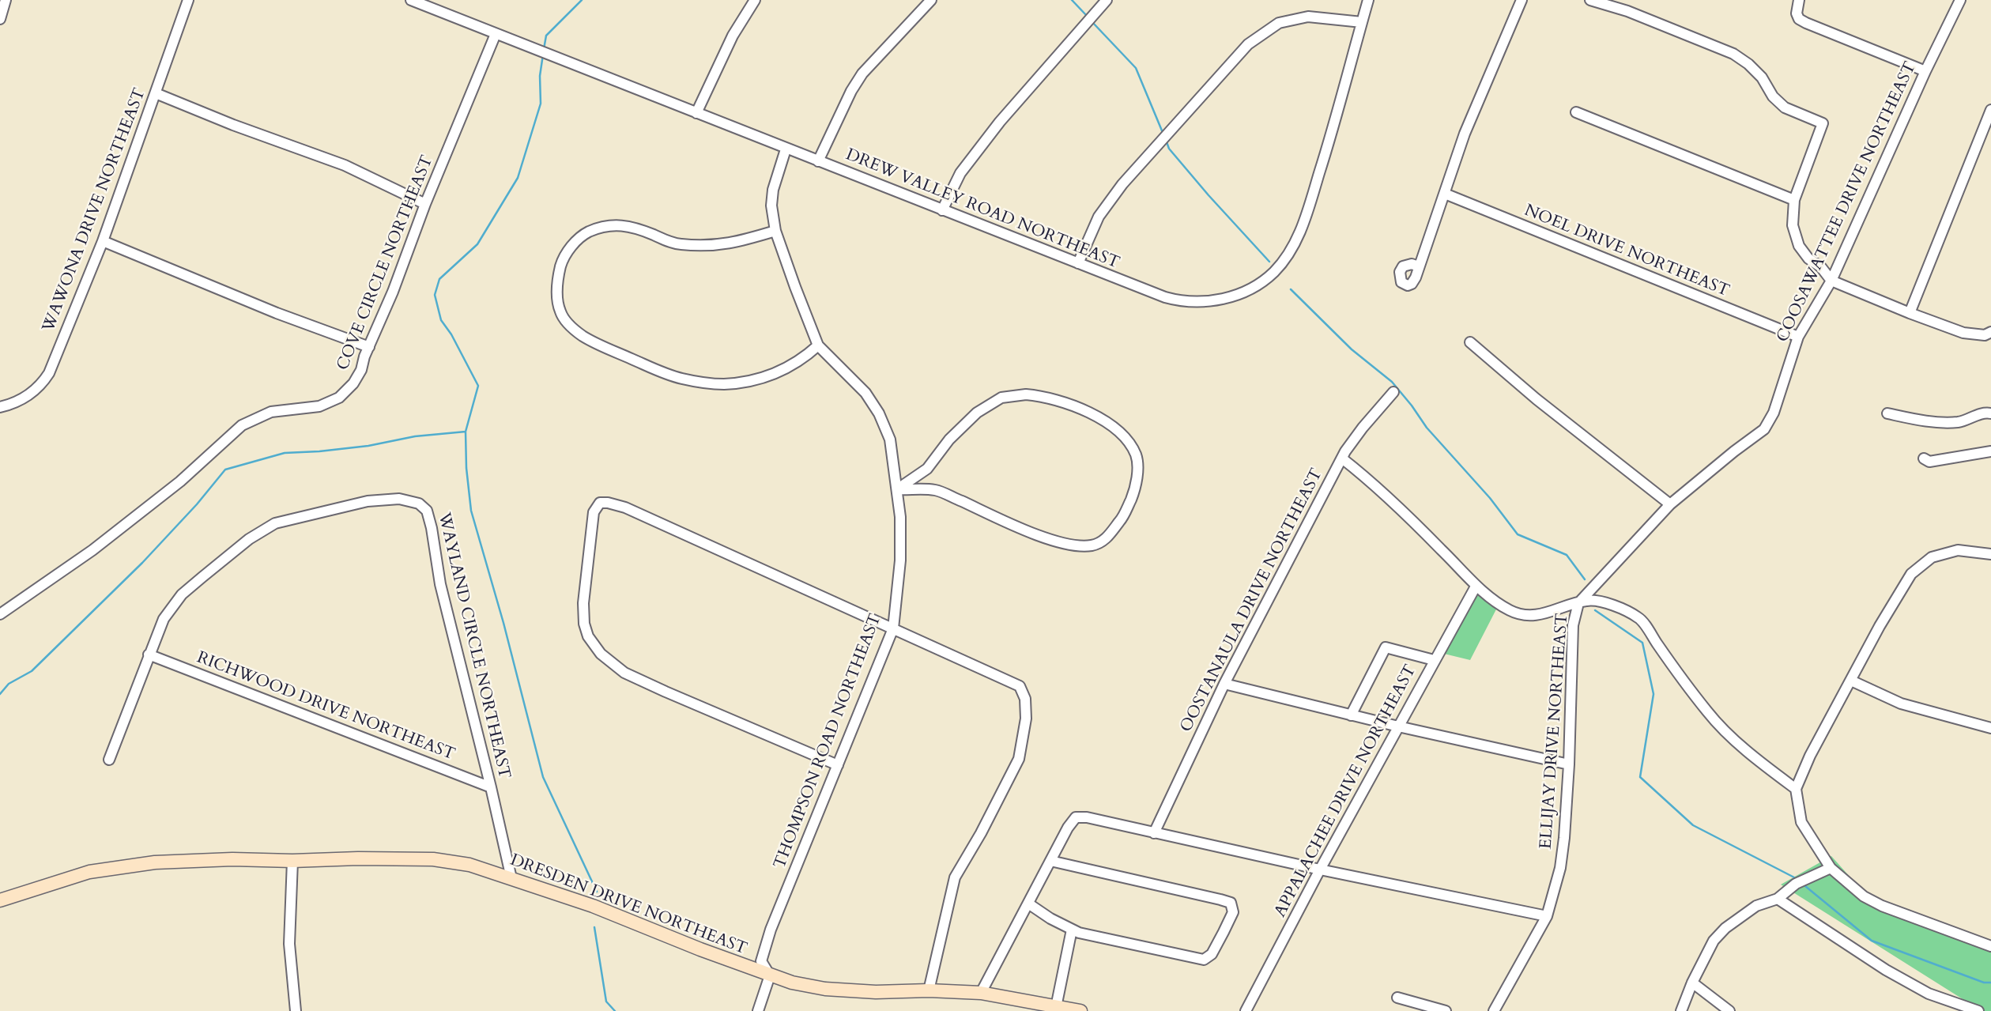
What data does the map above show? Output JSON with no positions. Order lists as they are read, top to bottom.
{
  "streets": {
    "street": [
      "COOSAWATTEE DRIVE NORTHEAST",
      "DREW VALLEY ROAD NORTHEAST",
      "WAWONA DRIVE NORTHEAST",
      "NOEL DRIVE NORTHEAST",
      "COVE CIRCLE NORTHEAST",
      "OOSTANAULA DRIVE NORTHEAST",
      "WAYLAND CIRCLE NORTHEAST",
      "RICHWOOD DRIVE NORTHEAST",
      "ELLIJAY DRIVE NORTHEAST",
      "THOMPSON ROAD NORTHEAST",
      "APPALACHEE DRIVE NORTHEAST",
      "DRESDEN DRIVE NORTHEAST"
    ]
  },
  "crossings": [
    ["COOSAWATTEE DRIVE NORTHEAST", "NOEL DRIVE NORTHEAST"],
    ["COOSAWATTEE DRIVE NORTHEAST", "ELLIJAY DRIVE NORTHEAST"],
    ["DREW VALLEY ROAD NORTHEAST", "COVE CIRCLE NORTHEAST"],
    ["DREW VALLEY ROAD NORTHEAST", "THOMPSON ROAD NORTHEAST"],
    ["WAYLAND CIRCLE NORTHEAST", "RICHWOOD DRIVE NORTHEAST"],
    ["WAYLAND CIRCLE NORTHEAST", "DRESDEN DRIVE NORTHEAST"],
    ["THOMPSON ROAD NORTHEAST", "DRESDEN DRIVE NORTHEAST"]
  ]
}
